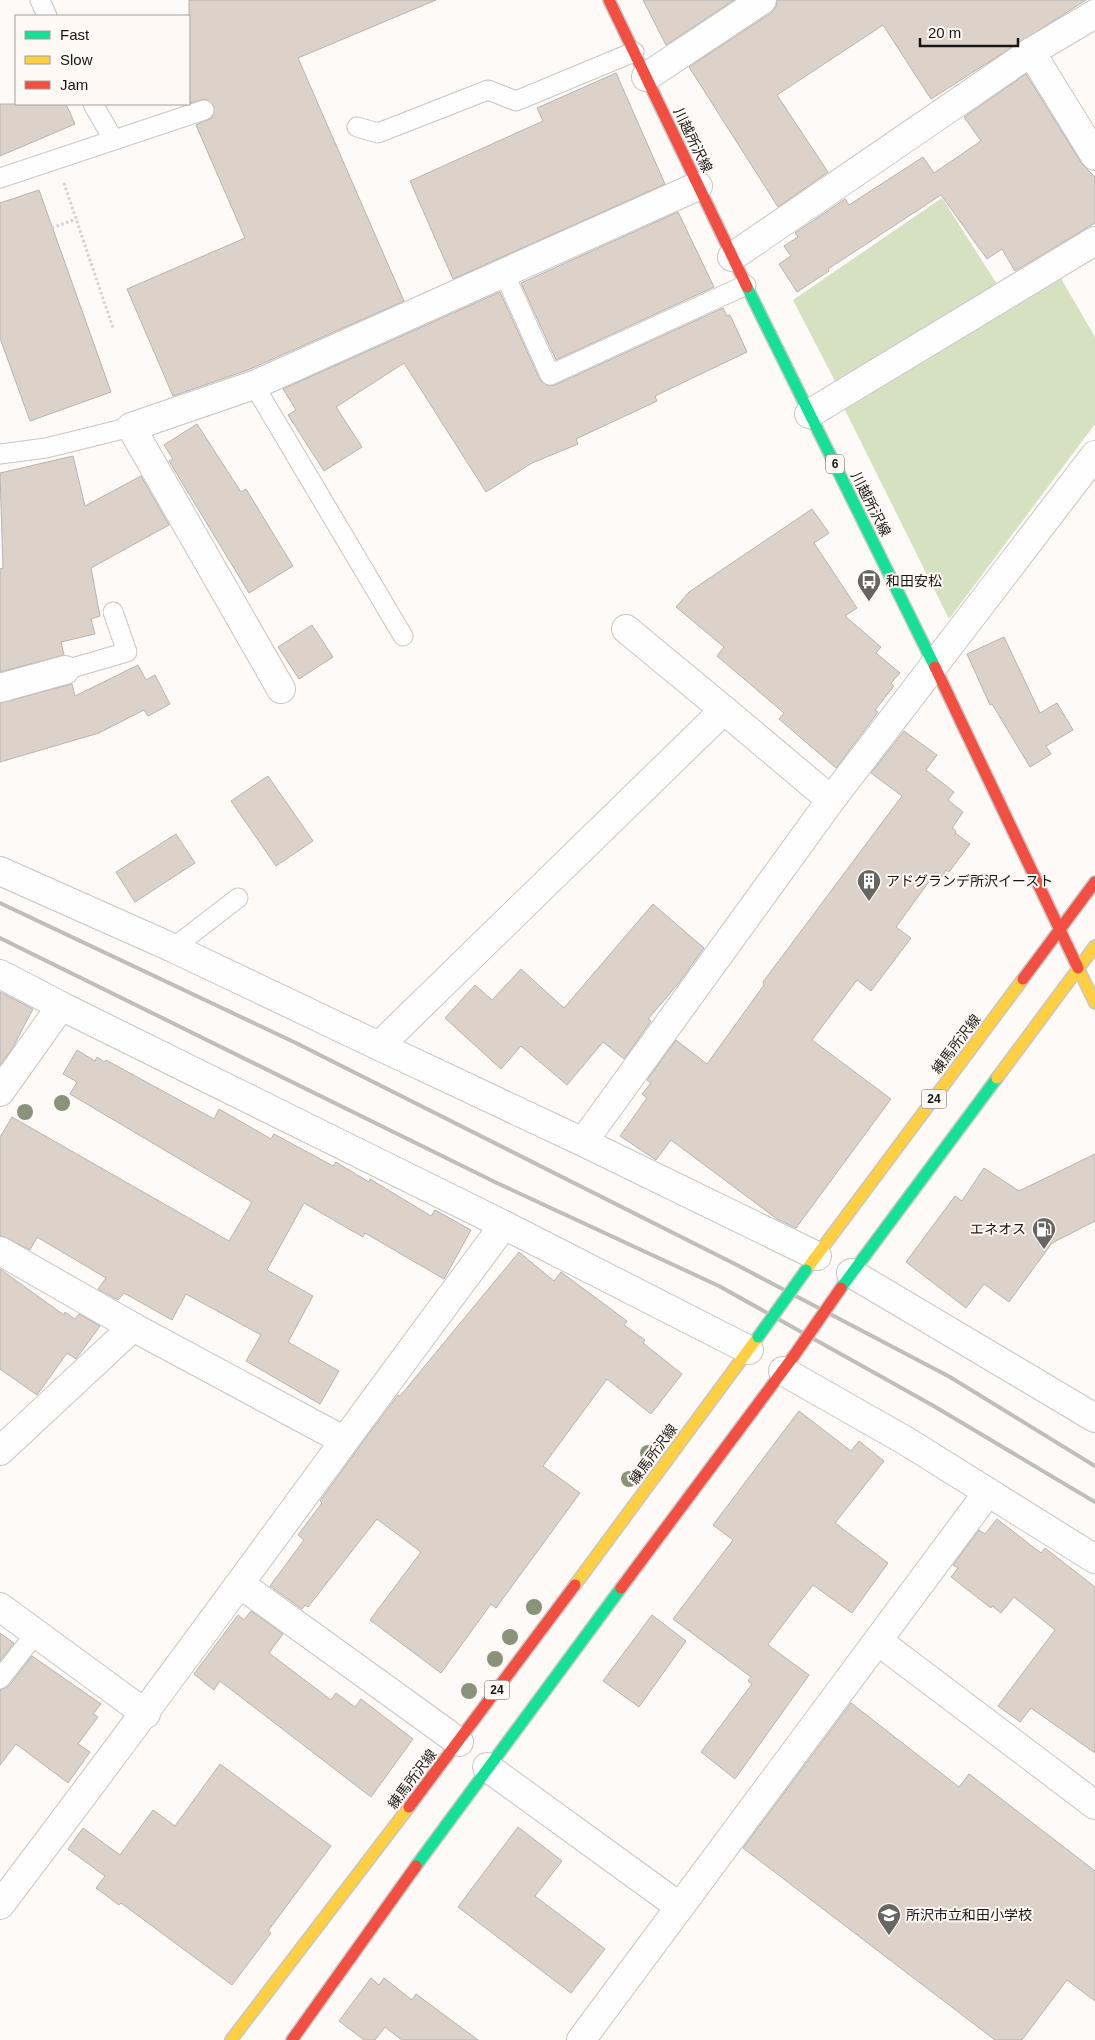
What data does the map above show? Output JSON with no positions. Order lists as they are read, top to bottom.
{
  "streets": {
    "main road": [
      "川越所沢線",
      "6",
      "練馬所沢線",
      "24"
    ]
  },
  "crossings": [
    ["川越所沢線", "練馬所沢線"]
  ],
  "places": {
    "bus stop": ["和田安松"],
    "building": ["アドグランデ所沢イースト"],
    "fuel station": ["エネオス"],
    "school or university": ["所沢市立和田小学校"]
  },
  "legend": ["Fast", "Slow", "Jam"],
  "scale_bar": "20 m"
}
